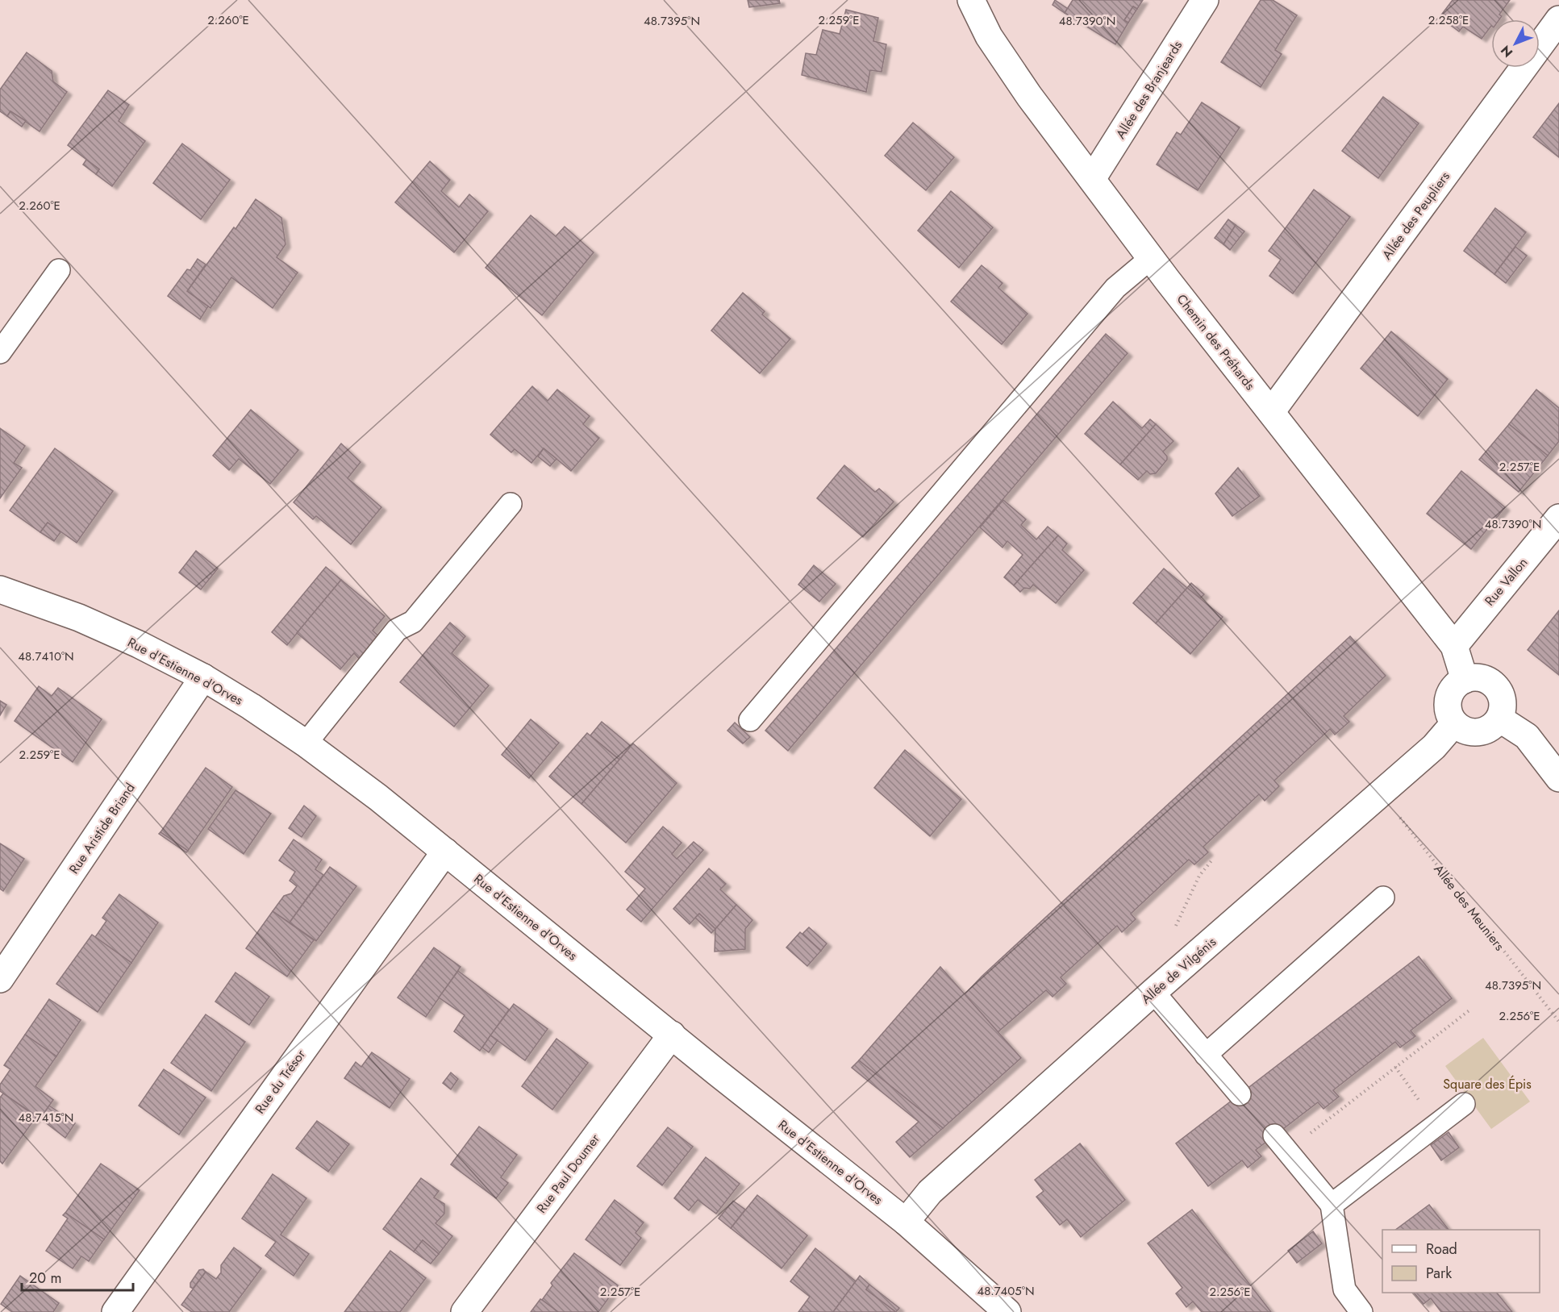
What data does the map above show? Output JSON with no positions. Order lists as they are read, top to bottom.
{
  "streets": {
    "street": [
      "Allée des Branjeards",
      "Allée des Peupliers",
      "Chemin des Préhards",
      "Rue Vallon",
      "Rue d'Estienne d'Orves",
      "Rue Aristide Briand",
      "Allée de Vilgénis",
      "Rue du Trésor",
      "Rue Paul Doumer"
    ],
    "path": ["Allée des Meuniers"]
  },
  "crossings": [
    ["Allée des Branjeards", "Chemin des Préhards"],
    ["Allée des Peupliers", "Chemin des Préhards"],
    ["Chemin des Préhards", "Rue Vallon"],
    ["Chemin des Préhards", "Allée de Vilgénis"],
    ["Rue d'Estienne d'Orves", "Rue Aristide Briand"],
    ["Rue d'Estienne d'Orves", "Allée de Vilgénis"],
    ["Rue d'Estienne d'Orves", "Rue du Trésor"],
    ["Rue d'Estienne d'Orves", "Rue Paul Doumer"],
    ["Allée des Meuniers", "Allée de Vilgénis"]
  ],
  "parks": ["Square des Épis"],
  "legend": ["Road", "Park"],
  "scale_bar": "20 m",
  "north": "bottom left",
  "coordinates": [
    "2.260°E",
    "2.259°E",
    "2.258°E",
    "48.7395°N",
    "48.7390°N",
    "2.257°E",
    "48.7410°N",
    "2.256°E",
    "48.7415°N",
    "48.7405°N"
  ]
}
